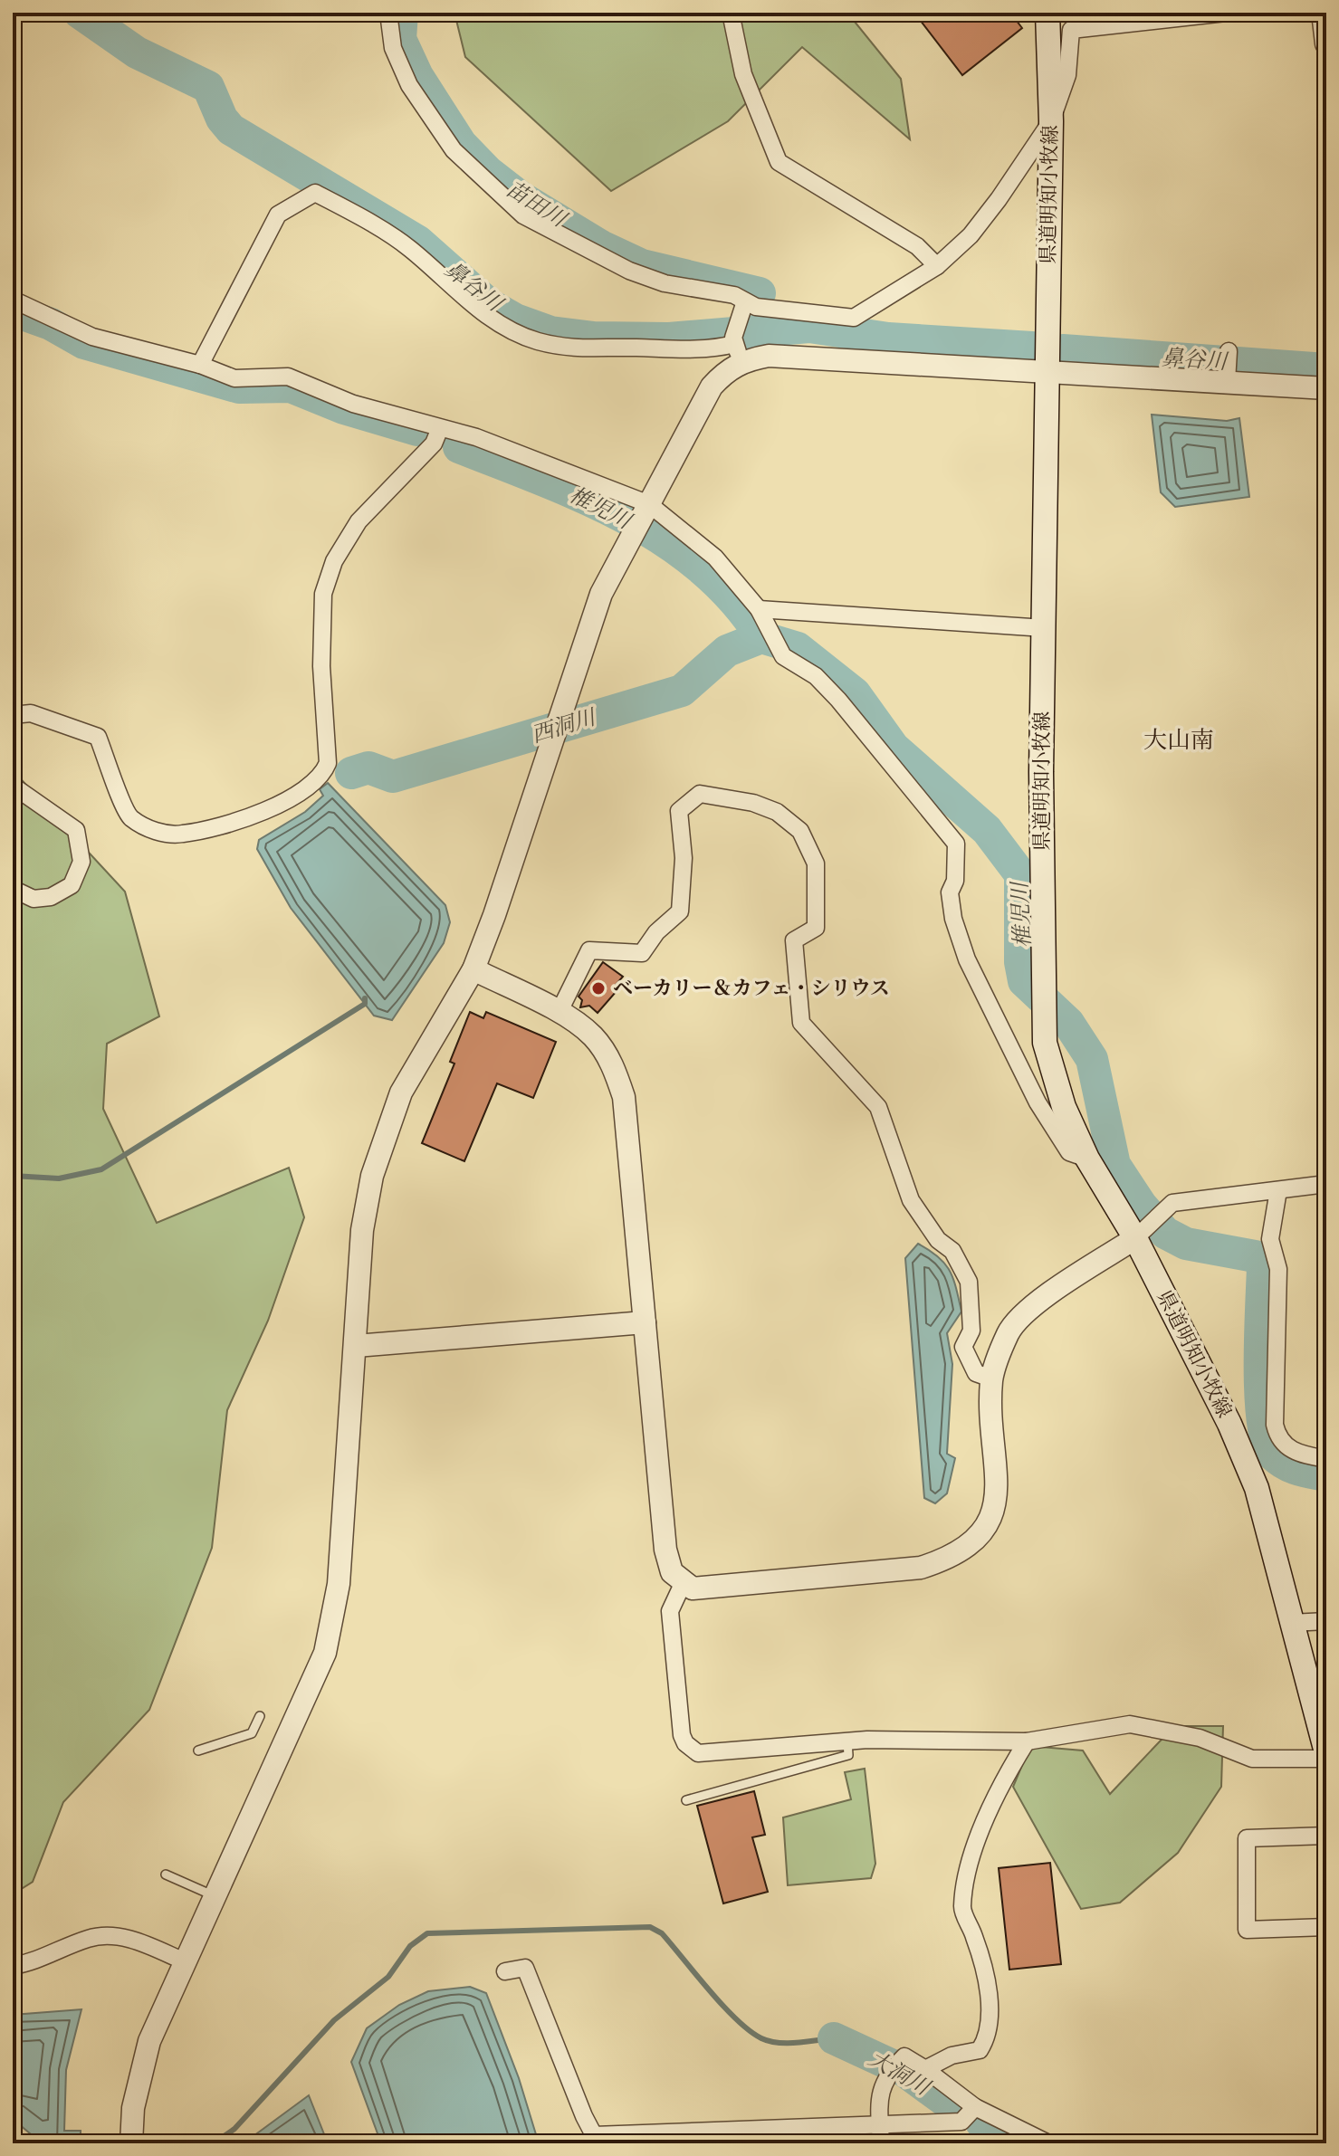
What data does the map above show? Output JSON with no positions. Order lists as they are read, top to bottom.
{
  "streets": {
    "main road": ["県道明知小牧線"]
  },
  "districts": ["大山南"],
  "water": [
    "苗田川",
    "鼻谷川",
    "椎児川",
    "西洞川",
    "大洞川"
  ],
  "places": ["ベーカリー＆カフェ・シリウス"]
}
